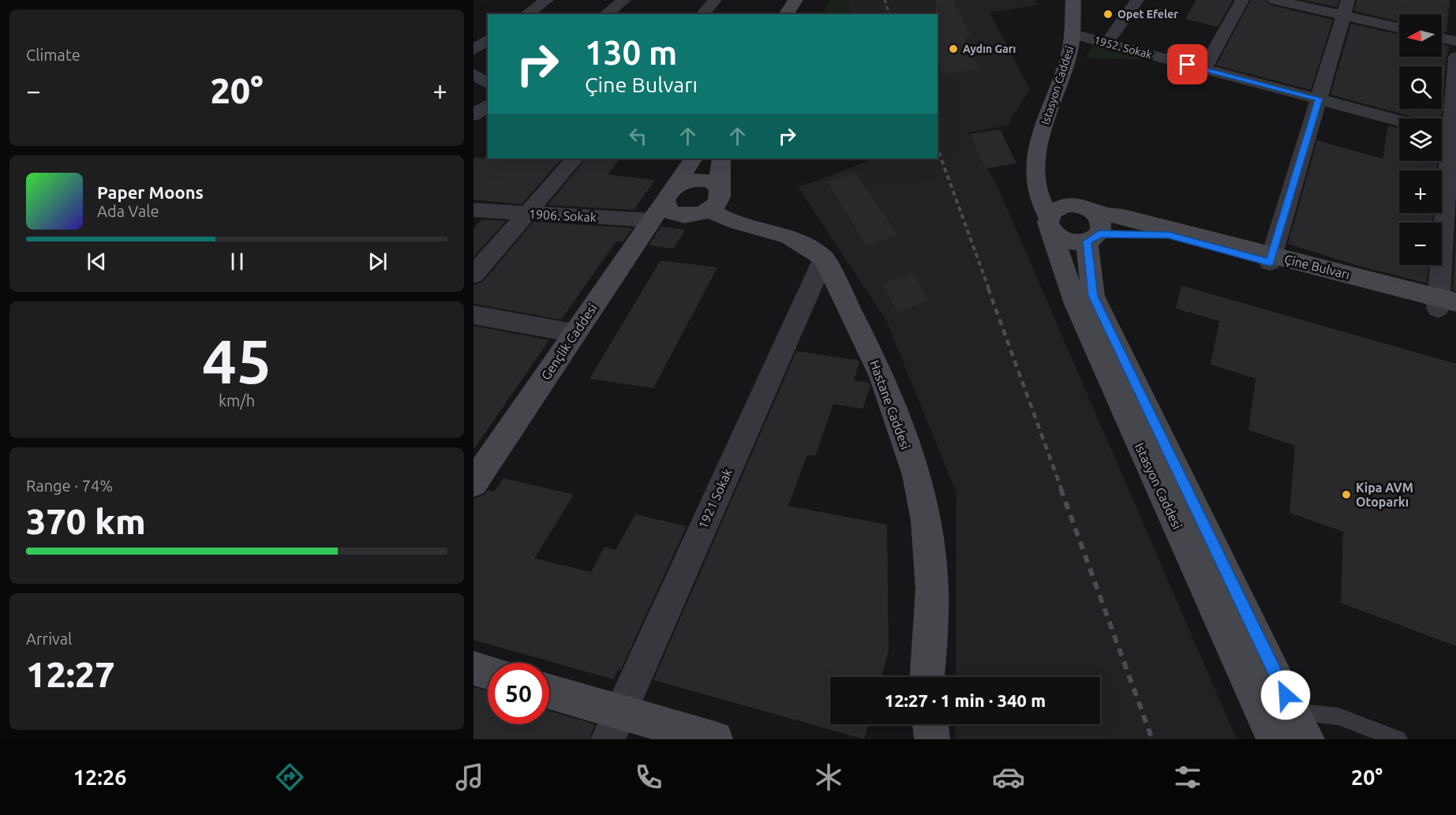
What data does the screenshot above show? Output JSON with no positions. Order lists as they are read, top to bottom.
{
  "streets": {
    "main road": [
      "Istasyon Caddesi",
      "Çine Bulvarı",
      "Gençlik Caddesi",
      "Hastane Caddesi"
    ],
    "street": ["1952. Sokak", "1906. Sokak", "1921 Sokak"]
  },
  "crossings": [
    ["1952. Sokak", "Istasyon Caddesi"],
    ["Istasyon Caddesi", "Çine Bulvarı"],
    ["1906. Sokak", "Gençlik Caddesi"],
    ["1906. Sokak", "Hastane Caddesi"],
    ["Gençlik Caddesi", "Hastane Caddesi"],
    ["Hastane Caddesi", "1921 Sokak"]
  ],
  "places": ["Opet Efeler", "Aydın Garı", "Kipa AVM Otoparkı"],
  "north": "left",
  "page": {
    "tile": [
      "Climate",
      ["45", "km/h"],
      ["Range · 74%", "370 km"],
      ["Arrival", "12:27"]
    ],
    "map_buttons": ["+", "−"],
    "turn": ["130 m", "Çine Bulvarı"],
    "heat": ["−", "20°", "+"],
    "song": ["Paper Moons", "Ada Vale"],
    "limit": "50",
    "trip": "12:27 · 1 min · 340 m",
    "tabs": ["12:26", "20°"]
  }
}
